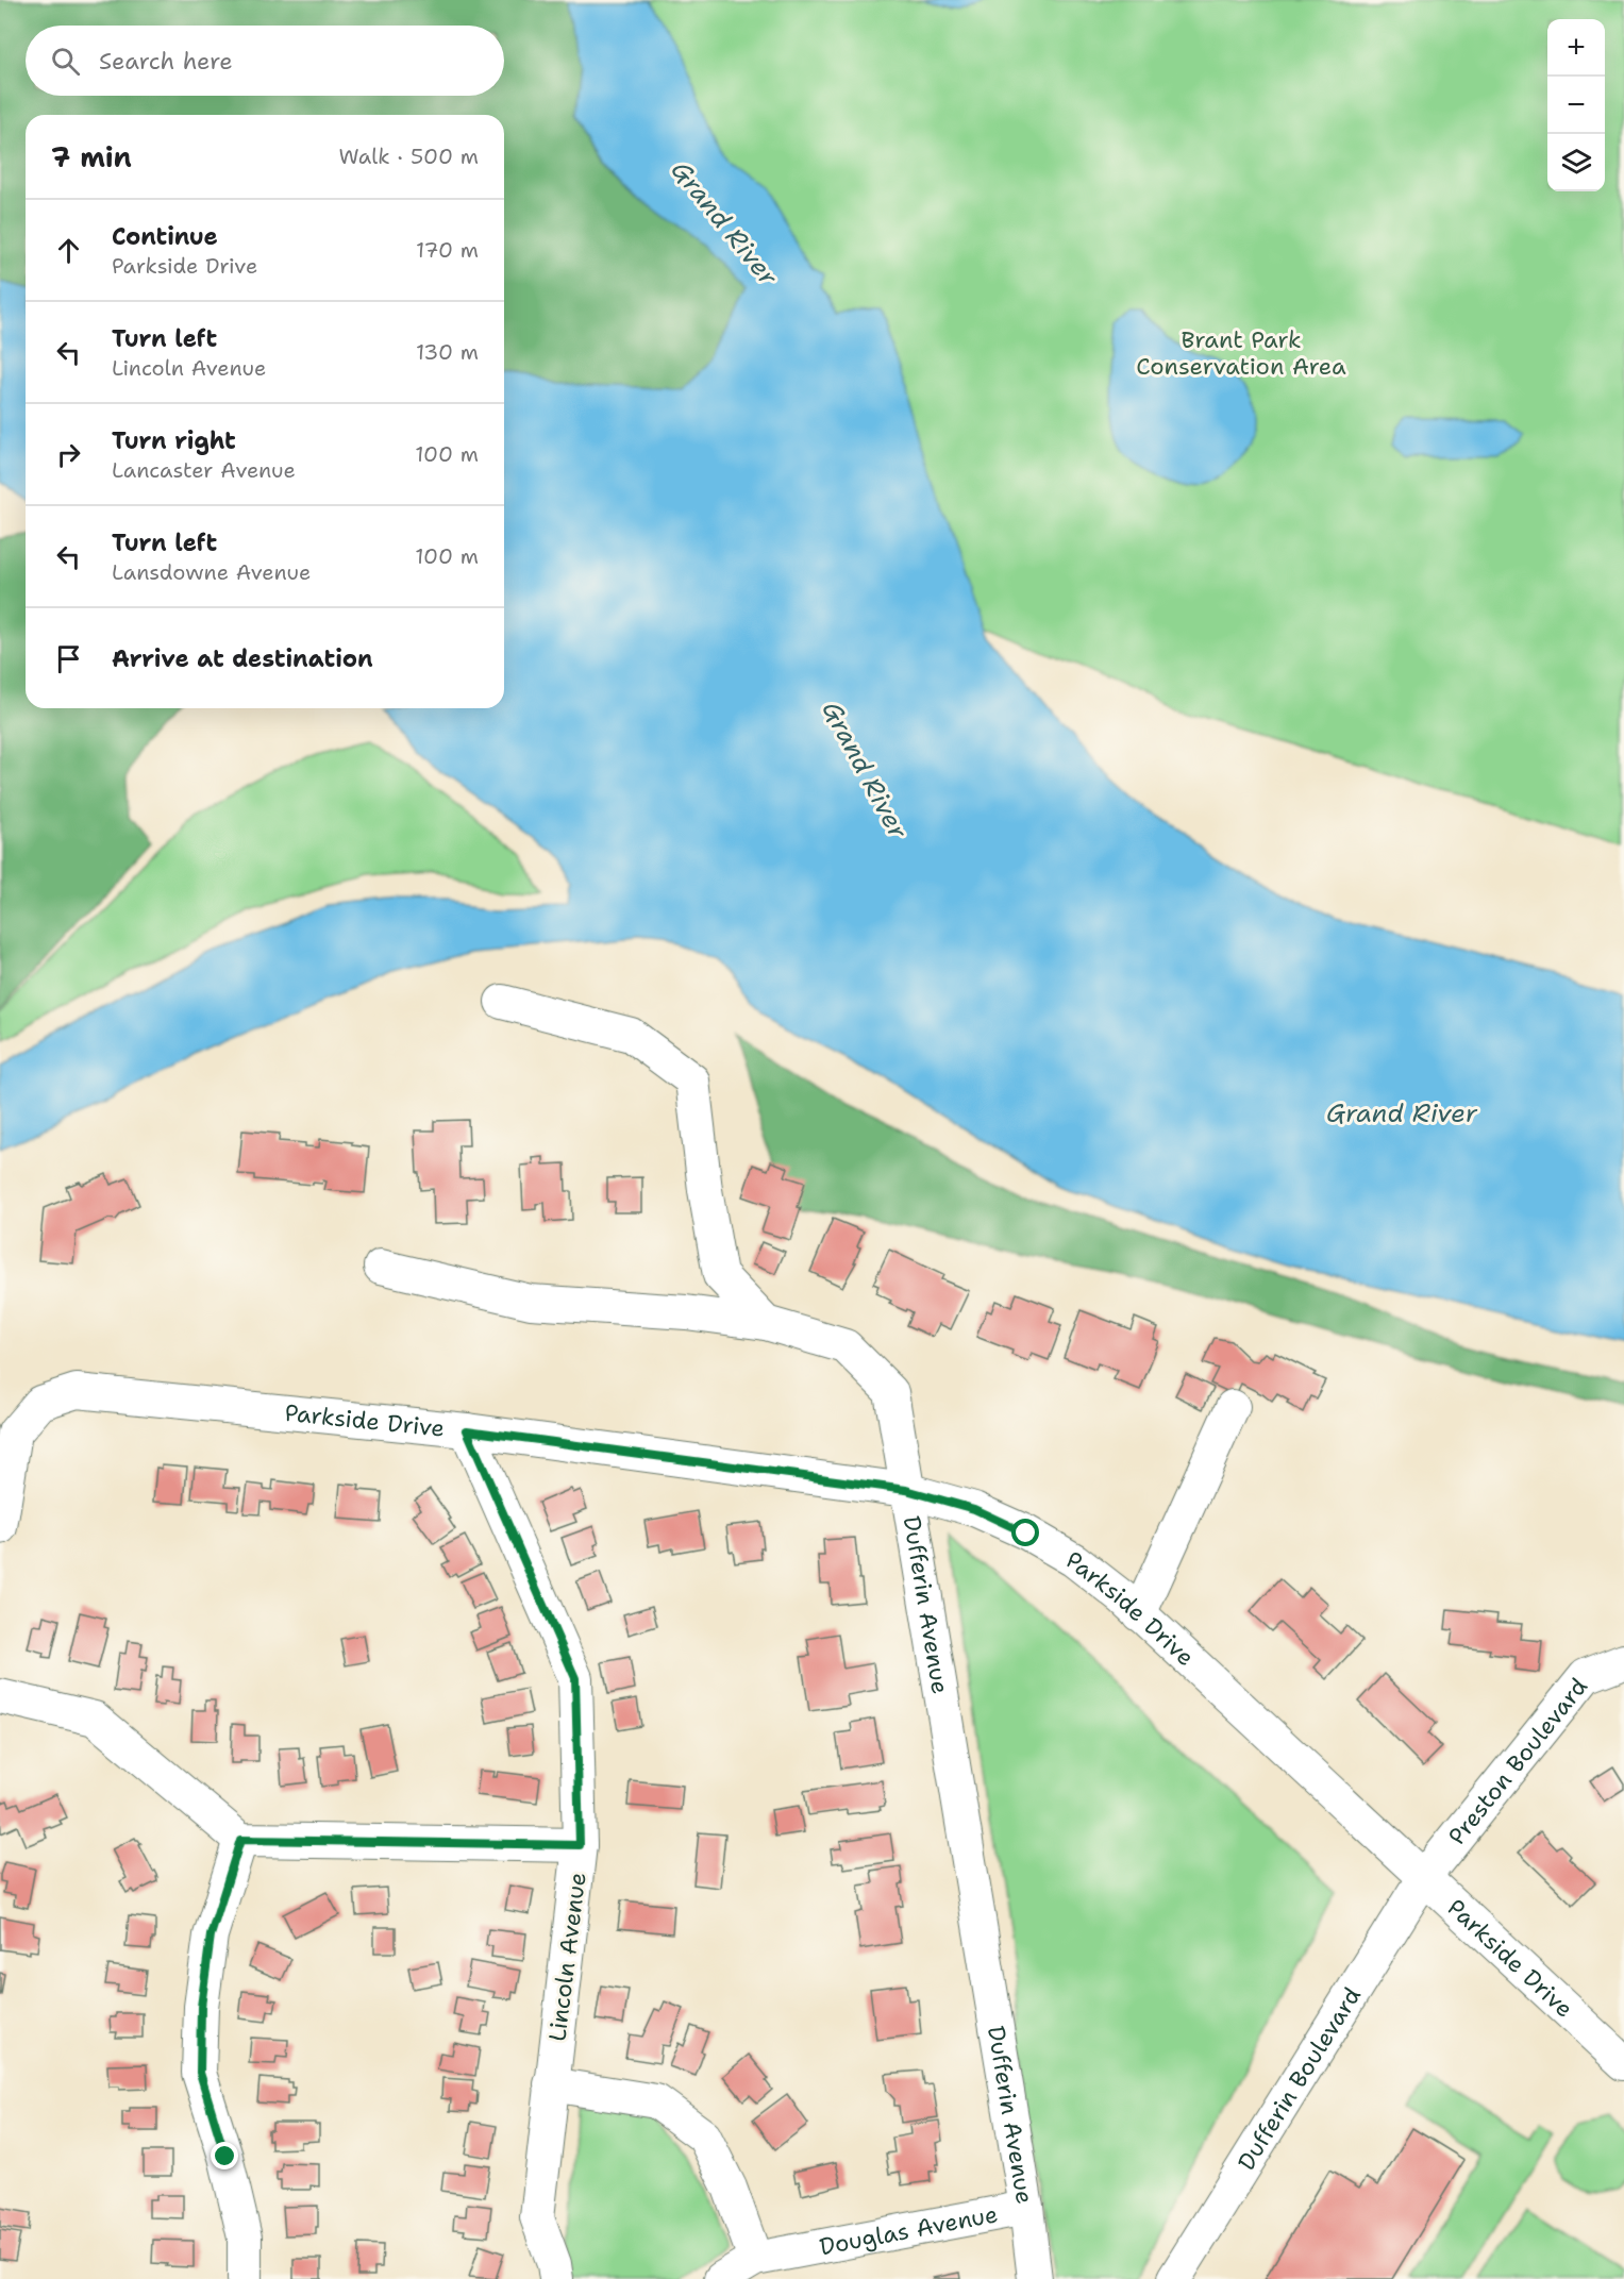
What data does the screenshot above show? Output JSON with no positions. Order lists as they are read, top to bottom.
{
  "streets": {
    "street": [
      "Parkside Drive",
      "Dufferin Avenue",
      "Preston Boulevard",
      "Lincoln Avenue",
      "Dufferin Boulevard",
      "Douglas Avenue"
    ]
  },
  "crossings": [
    ["Parkside Drive", "Dufferin Avenue"],
    ["Parkside Drive", "Preston Boulevard"],
    ["Parkside Drive", "Lincoln Avenue"],
    ["Parkside Drive", "Dufferin Boulevard"],
    ["Dufferin Avenue", "Douglas Avenue"],
    ["Preston Boulevard", "Dufferin Boulevard"]
  ],
  "water": ["Grand River"],
  "parks": ["Brant Park Conservation Area"],
  "page": {
    "map_buttons": ["+", "−"],
    "search": "Search here",
    "heading": ["7 min", "Walk · 500 m"],
    "list": [
      ["Continue", "Parkside Drive", "170 m"],
      ["Turn left", "Lincoln Avenue", "130 m"],
      ["Turn right", "Lancaster Avenue", "100 m"],
      ["Turn left", "Lansdowne Avenue", "100 m"],
      "Arrive at destination"
    ]
  }
}
